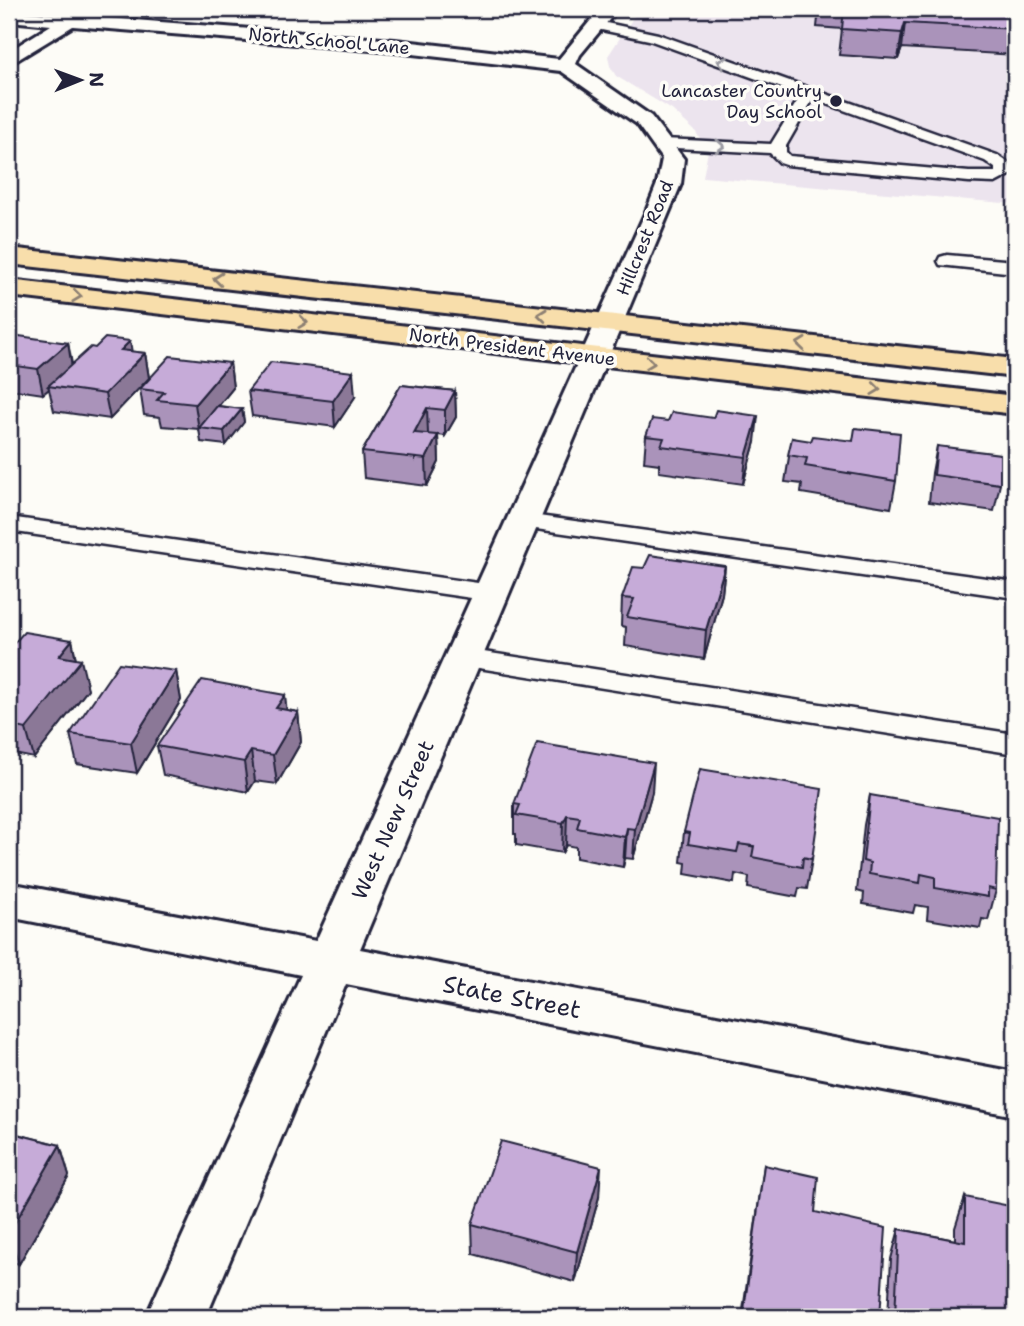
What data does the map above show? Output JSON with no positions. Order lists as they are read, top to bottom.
{
  "streets": {
    "main road": ["North President Avenue"],
    "street": [
      "North School Lane",
      "Hillcrest Road",
      "West New Street",
      "State Street"
    ]
  },
  "crossings": [
    ["North School Lane", "Hillcrest Road"],
    ["Hillcrest Road", "North President Avenue"],
    ["Hillcrest Road", "West New Street"],
    ["North President Avenue", "West New Street"],
    ["West New Street", "State Street"]
  ],
  "places": ["Lancaster Country Day School"],
  "north": "right"
}
